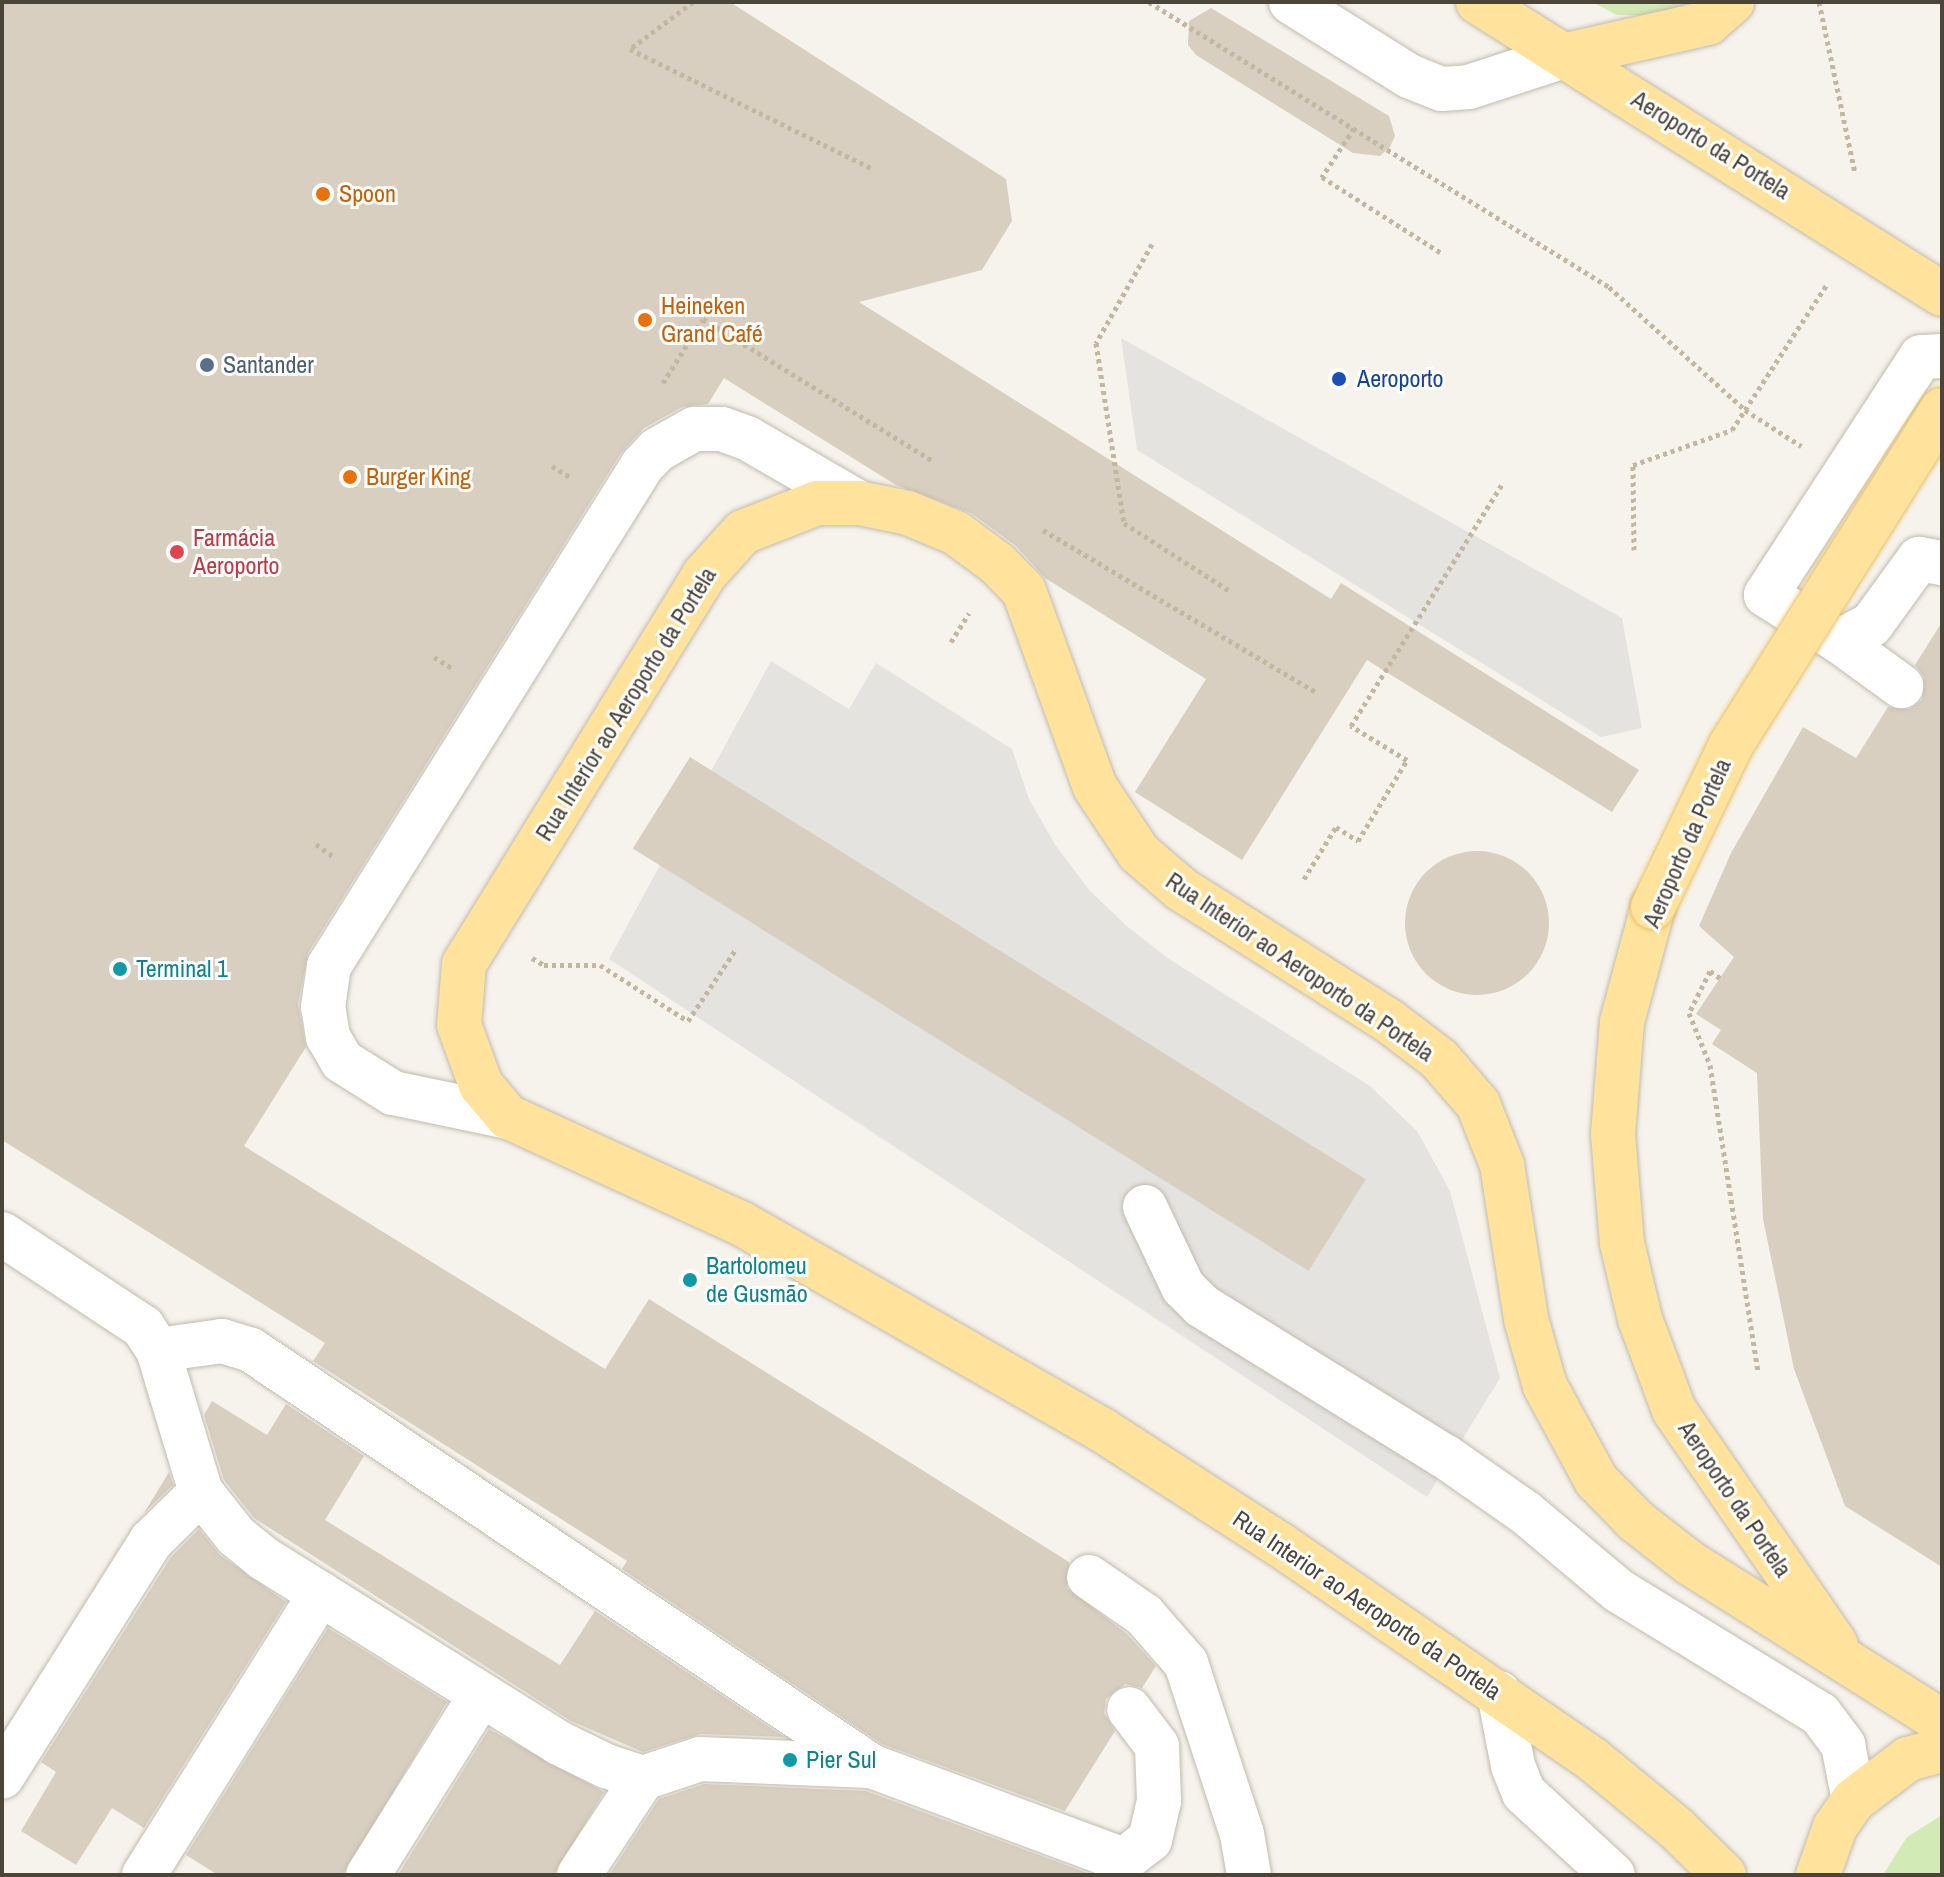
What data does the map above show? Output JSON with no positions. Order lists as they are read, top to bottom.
{
  "streets": {
    "main road": ["Aeroporto da Portela", "Rua Interior ao Aeroporto da Portela"]
  },
  "crossings": [
    ["Aeroporto da Portela", "Rua Interior ao Aeroporto da Portela"]
  ],
  "places": [
    "Spoon",
    "Heineken Grand Café",
    "Santander",
    "Aeroporto",
    "Burger King",
    "Farmácia Aeroporto",
    "Terminal 1",
    "Bartolomeu de Gusmão",
    "Pier Sul"
  ]
}
